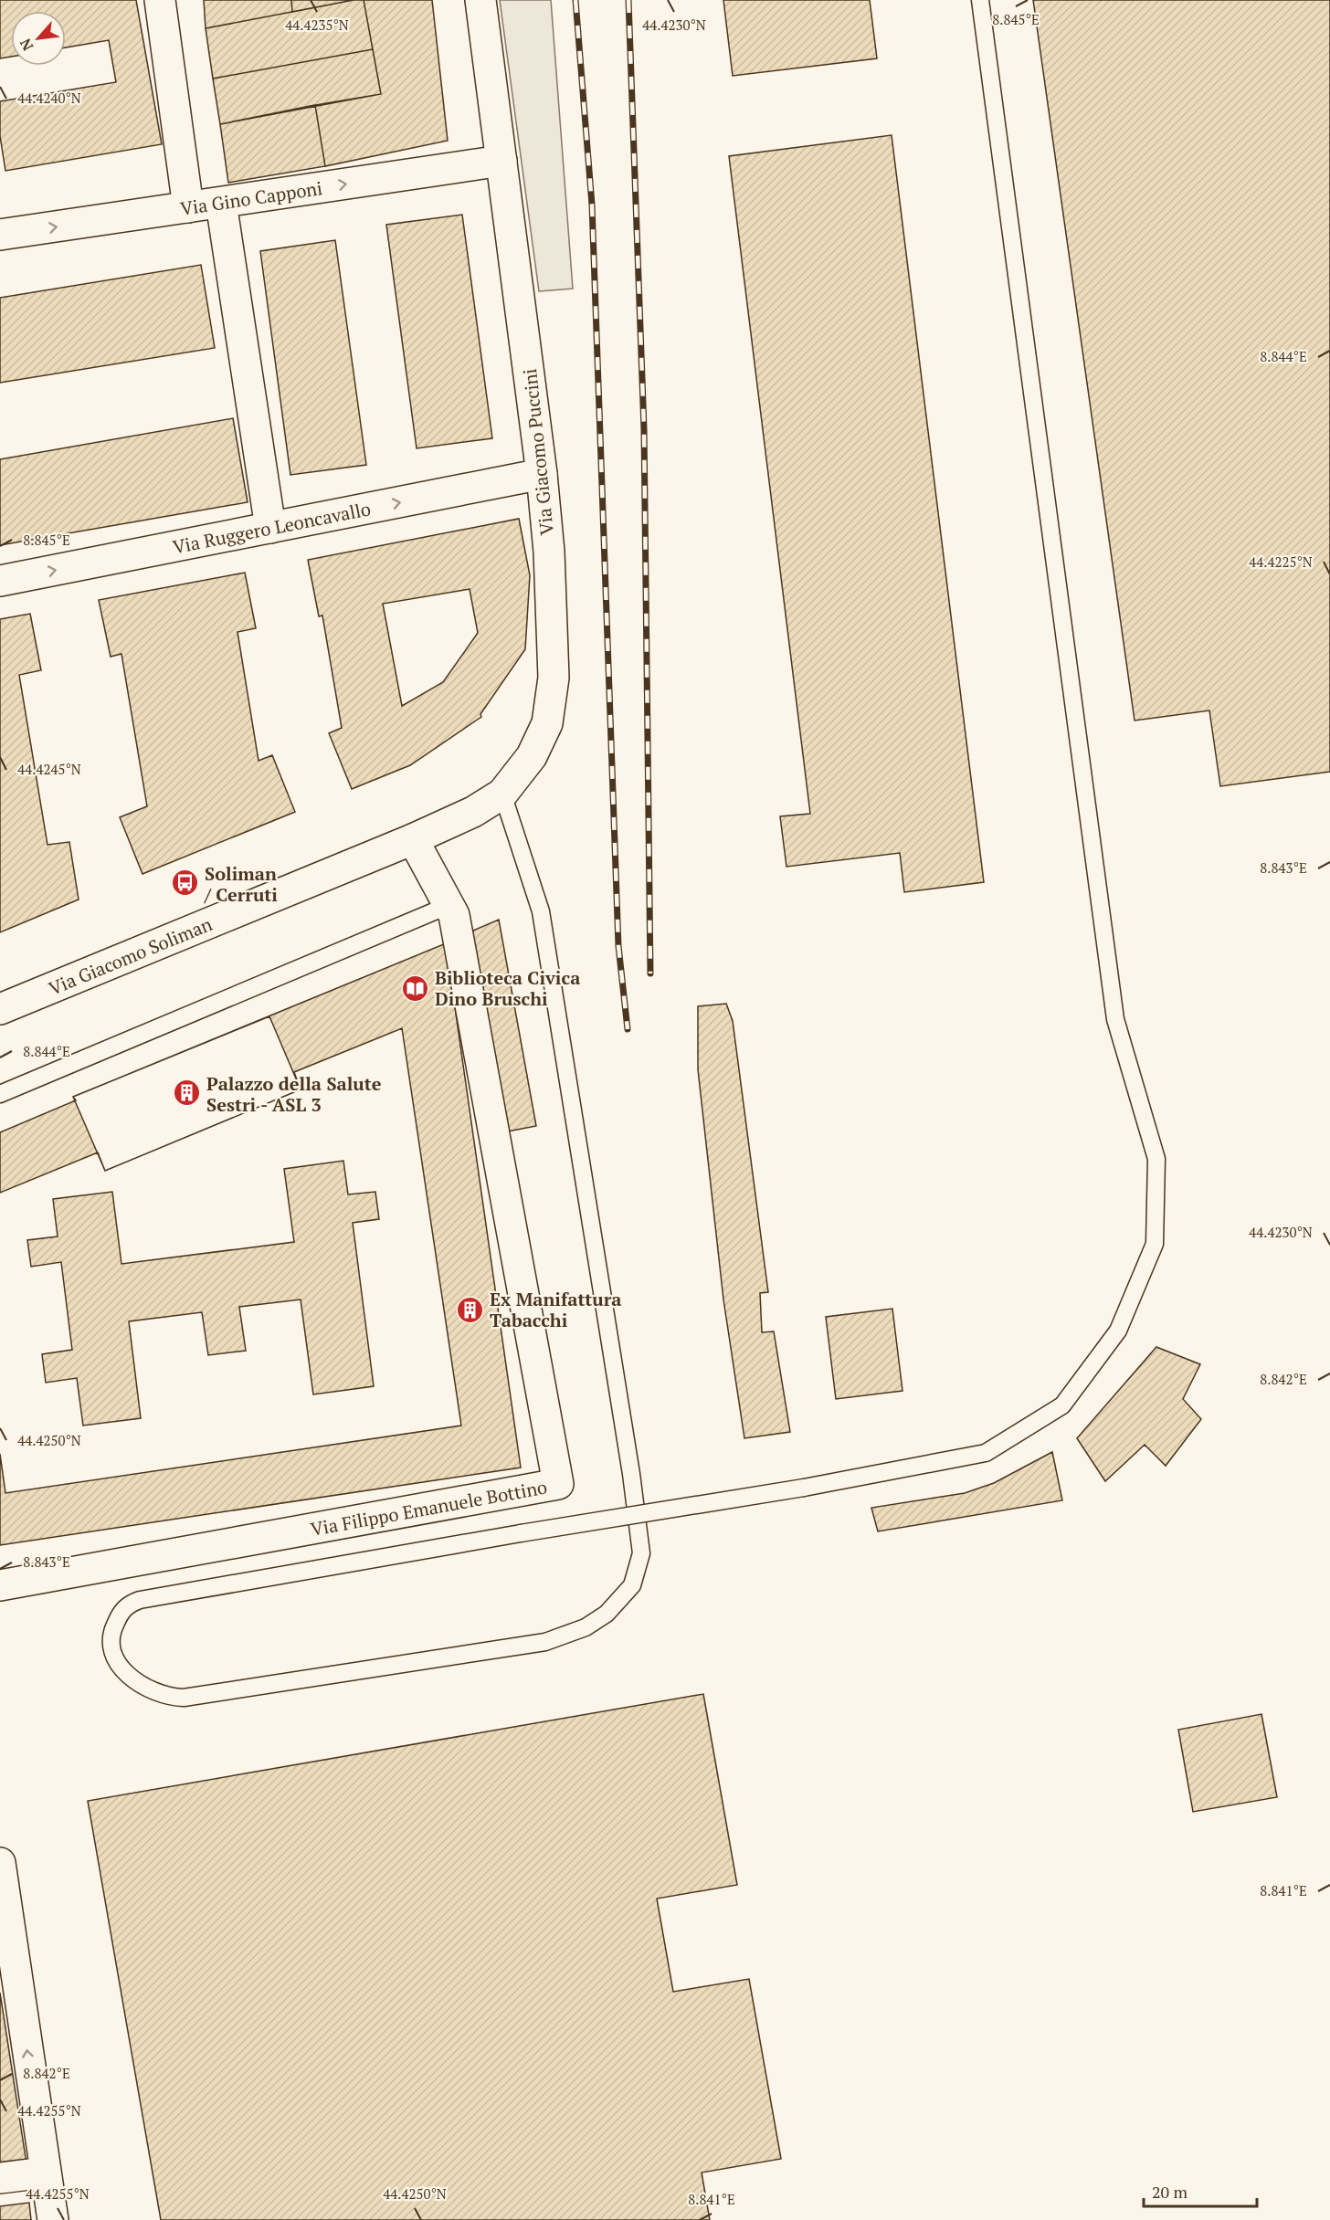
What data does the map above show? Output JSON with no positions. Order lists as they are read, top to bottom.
{
  "streets": {
    "street": [
      "Via Gino Capponi",
      "Via Giacomo Puccini",
      "Via Ruggero Leoncavallo",
      "Via Giacomo Soliman",
      "Via Filippo Emanuele Bottino"
    ]
  },
  "crossings": [
    ["Via Gino Capponi", "Via Giacomo Puccini"],
    ["Via Giacomo Puccini", "Via Ruggero Leoncavallo"],
    ["Via Giacomo Puccini", "Via Giacomo Soliman"],
    ["Via Giacomo Puccini", "Via Filippo Emanuele Bottino"],
    ["Via Giacomo Soliman", "Via Filippo Emanuele Bottino"]
  ],
  "one_way": ["Via Gino Capponi", "Via Ruggero Leoncavallo"],
  "places": {
    "bus stop": ["Soliman / Cerruti"],
    "library": ["Biblioteca Civica Dino Bruschi"],
    "building": ["Palazzo della Salute Sestri - ASL 3", "Ex Manifattura Tabacchi"]
  },
  "scale_bar": "20 m",
  "north": "bottom left",
  "coordinates": [
    "8.845°E",
    "44.4235°N",
    "44.4230°N",
    "44.4240°N",
    "8.844°E",
    "44.4225°N",
    "44.4245°N",
    "8.843°E",
    "8.842°E",
    "44.4250°N",
    "8.841°E",
    "44.4255°N"
  ]
}
